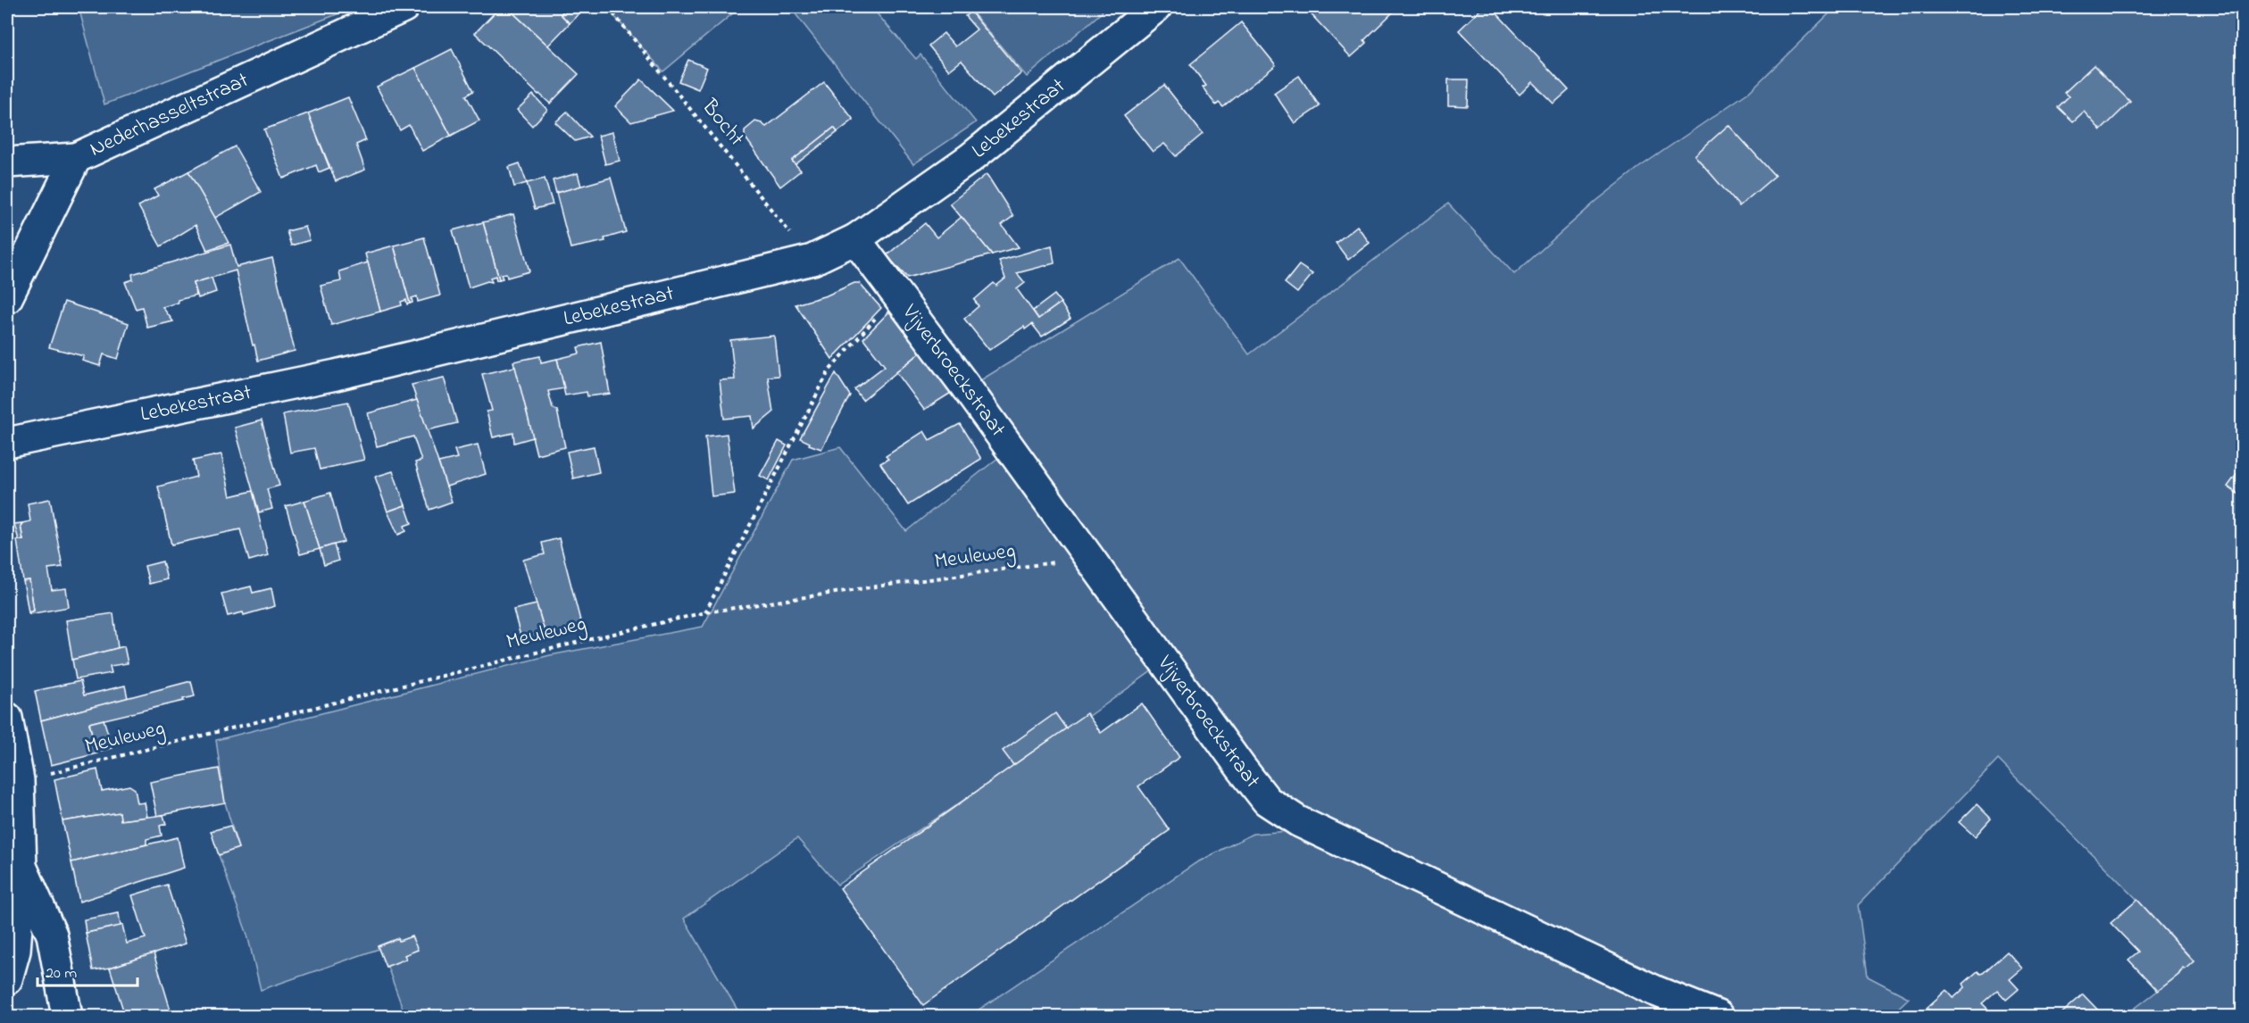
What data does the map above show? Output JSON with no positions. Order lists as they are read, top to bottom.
{
  "streets": {
    "street": ["Nederhasseltstraat", "Lebekestraat", "Vijverbroeckstraat"],
    "path": ["Bocht", "Meuleweg"]
  },
  "crossings": [
    ["Lebekestraat", "Bocht"],
    ["Lebekestraat", "Vijverbroeckstraat"],
    ["Vijverbroeckstraat", "Meuleweg"]
  ],
  "scale_bar": "20 m"
}
